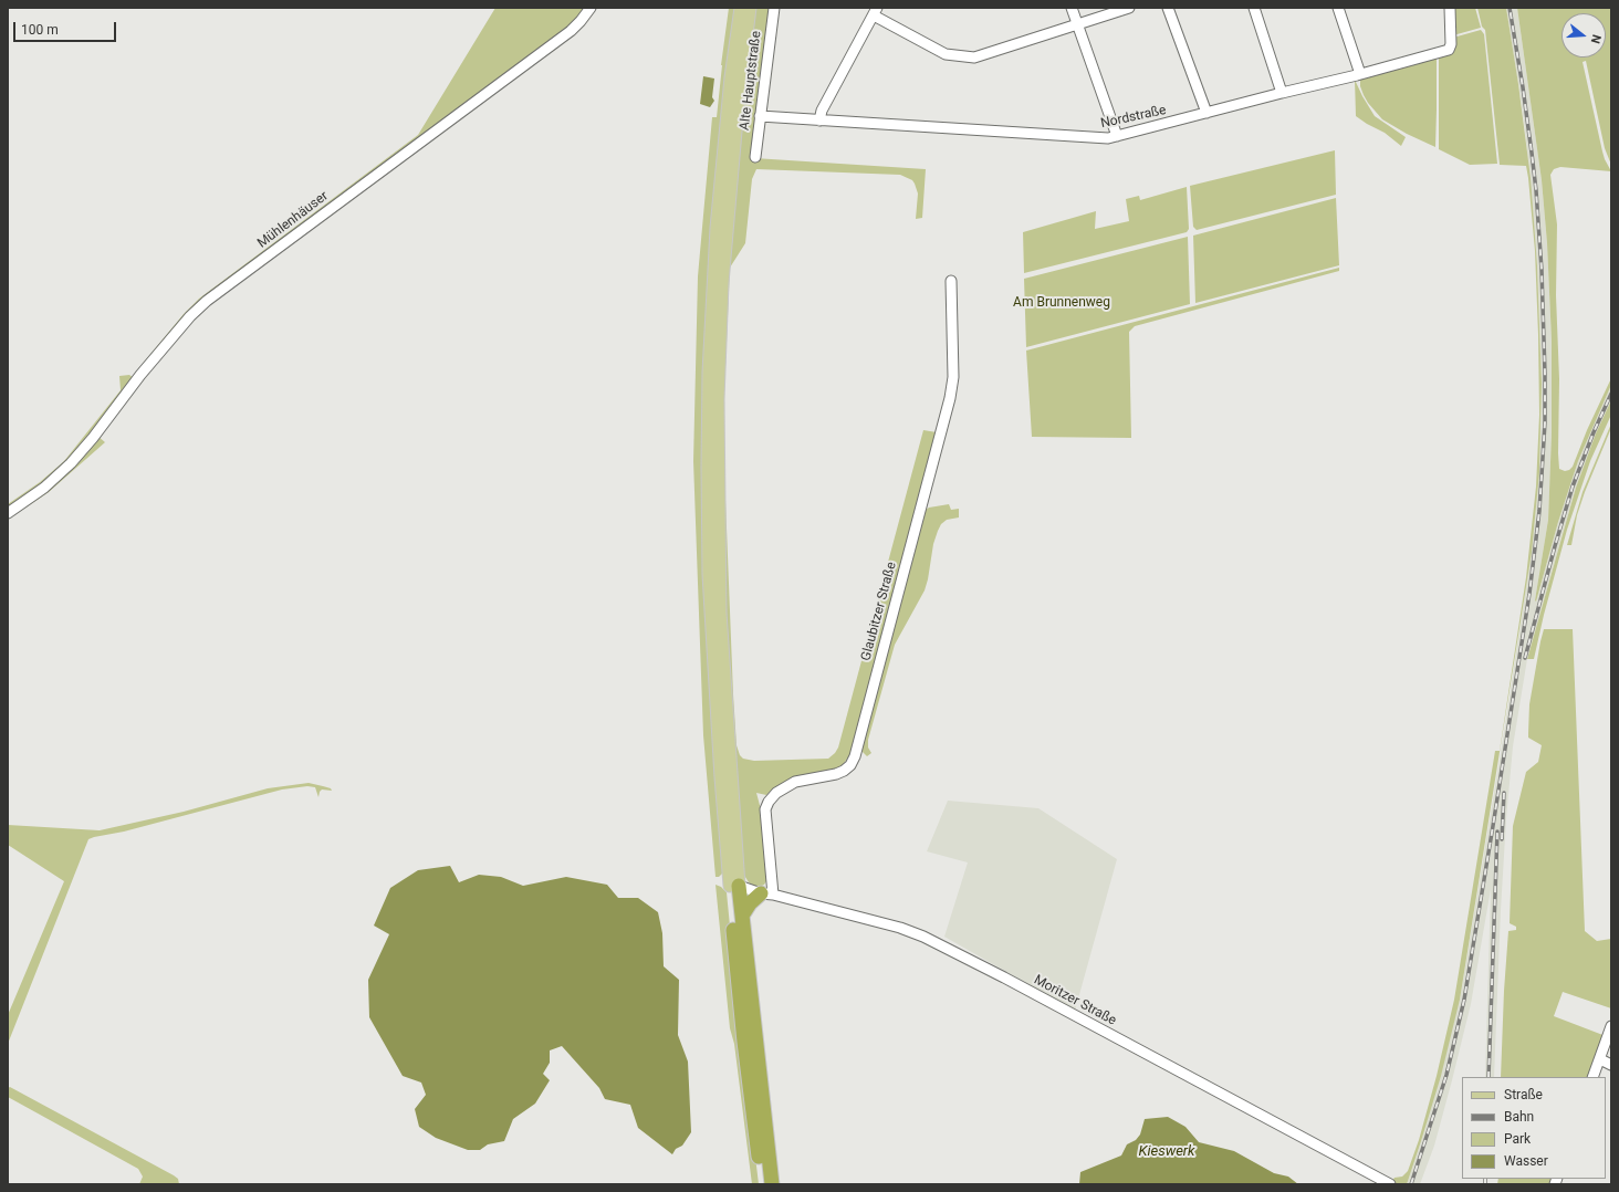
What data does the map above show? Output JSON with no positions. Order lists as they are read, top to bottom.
{
  "streets": {
    "street": [
      "Alte Hauptstraße",
      "Nordstraße",
      "Mühlenhäuser",
      "Glaubitzer Straße",
      "Moritzer Straße"
    ]
  },
  "crossings": [
    ["Alte Hauptstraße", "Nordstraße"],
    ["Glaubitzer Straße", "Moritzer Straße"]
  ],
  "water": ["Kieswerk"],
  "parks": ["Am Brunnenweg"],
  "legend": [
    "Straße",
    "Bahn",
    "Park",
    "Wasser"
  ],
  "scale_bar": "100 m",
  "north": "right"
}
